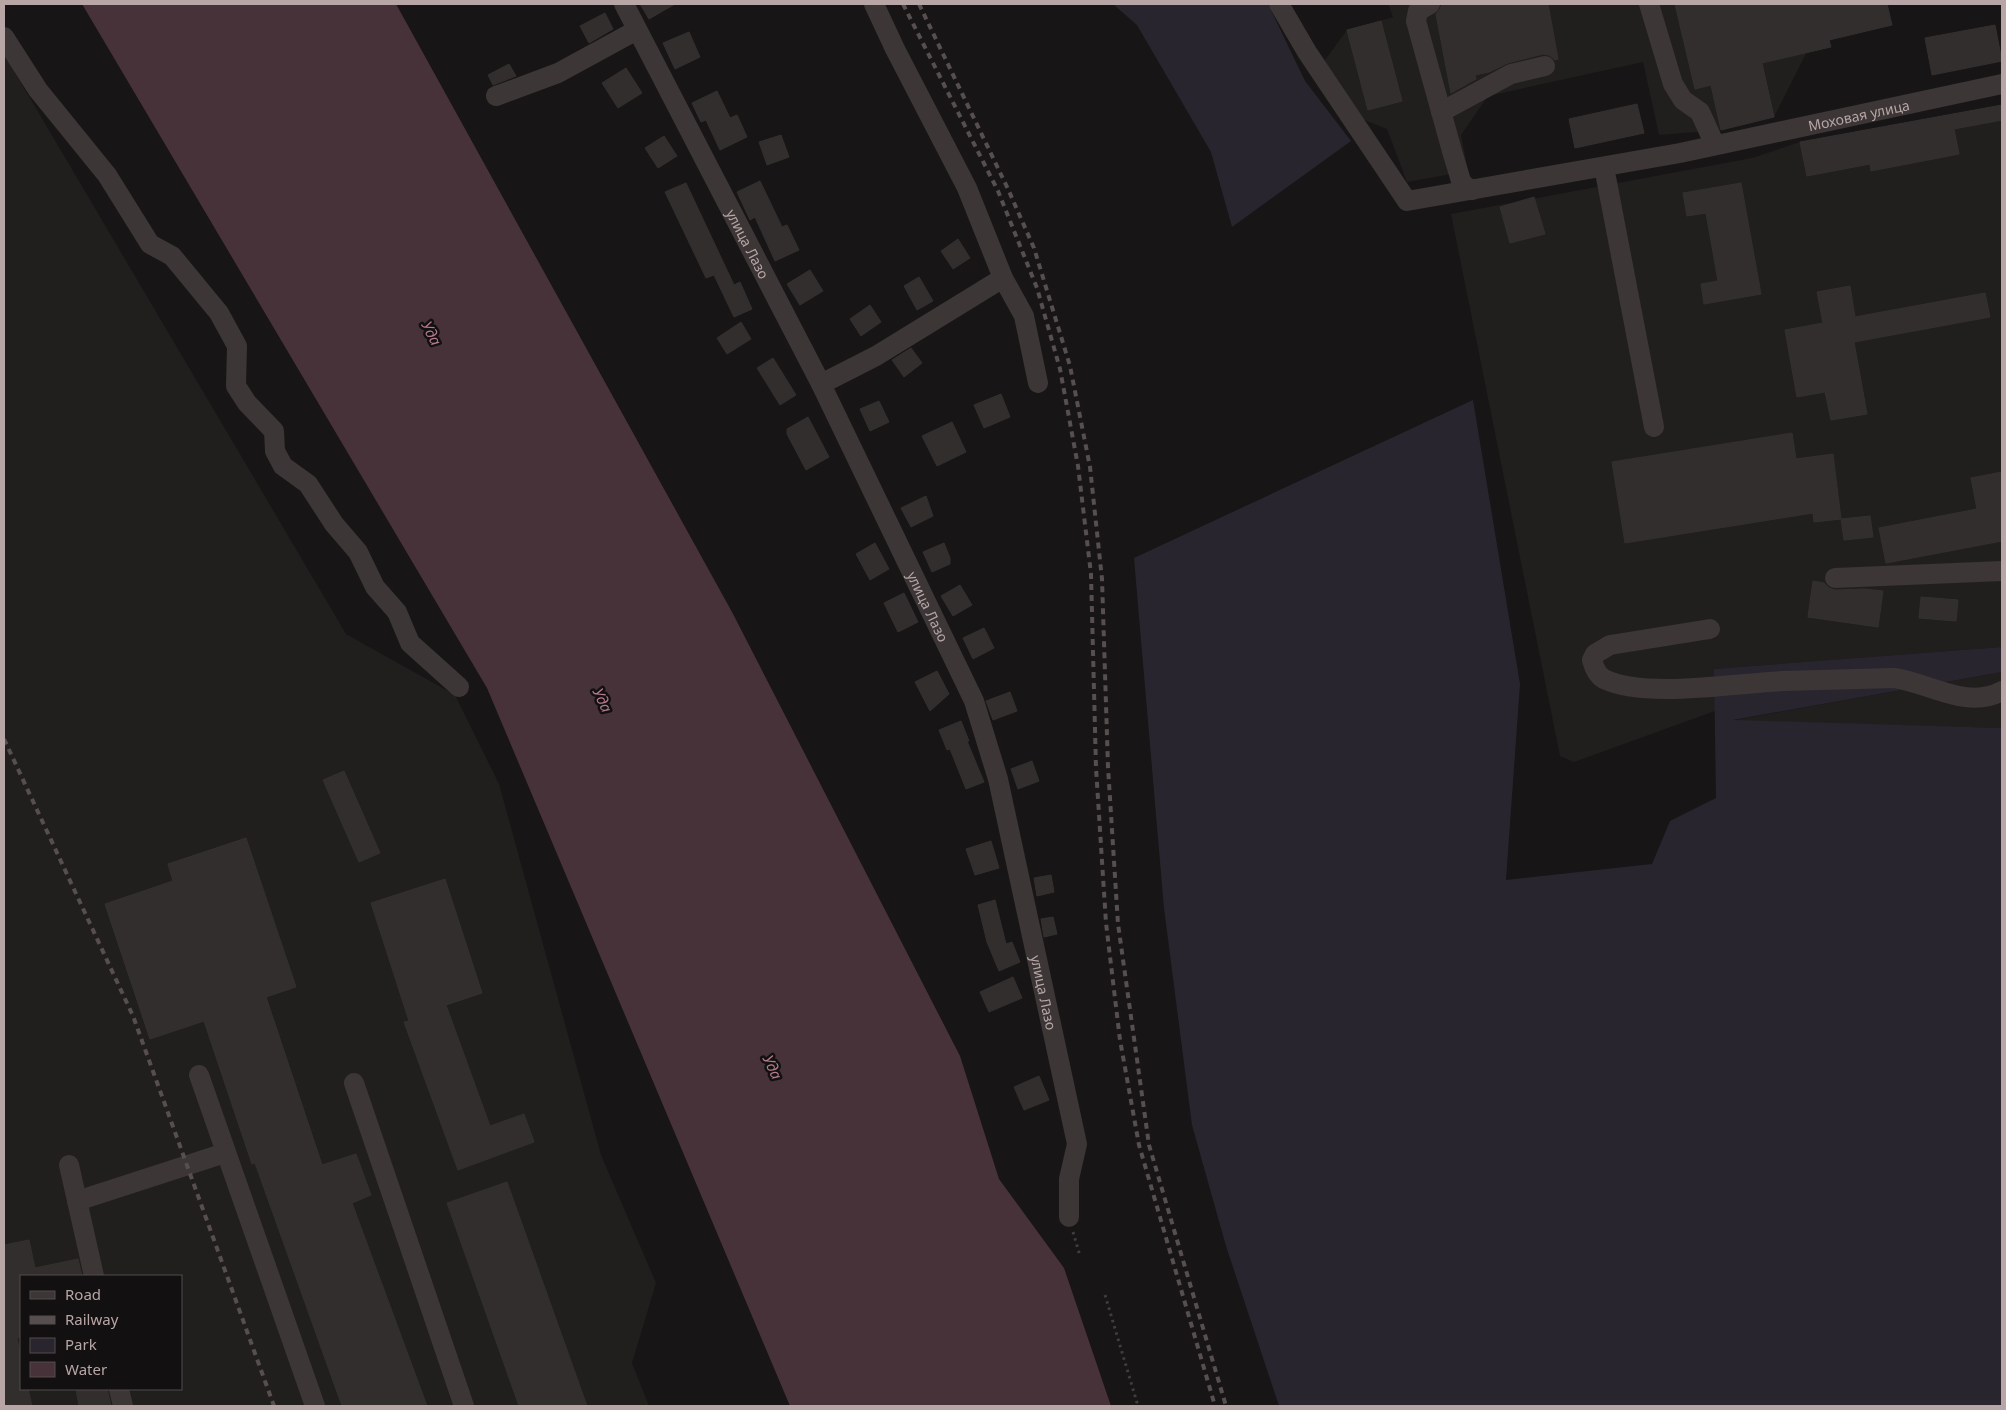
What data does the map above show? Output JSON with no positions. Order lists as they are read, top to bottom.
{
  "streets": {
    "street": ["Моховая улица", "улица Лазо"]
  },
  "water": ["Уда"],
  "legend": [
    "Road",
    "Railway",
    "Park",
    "Water"
  ]
}
